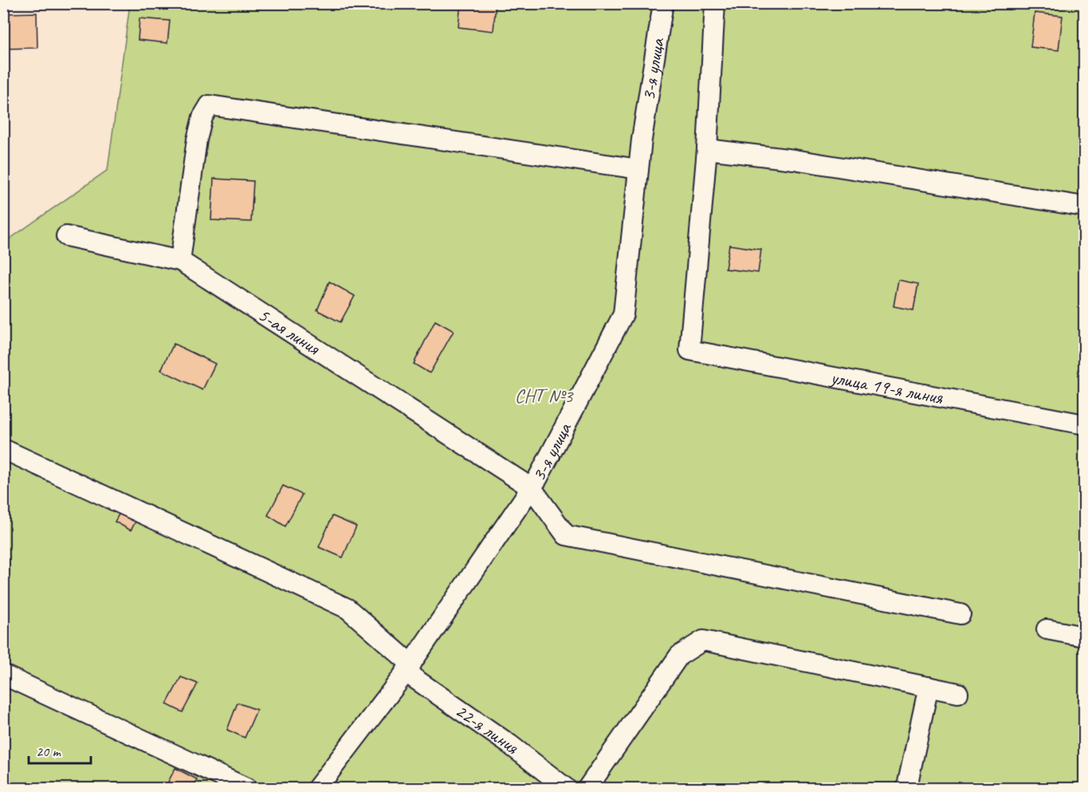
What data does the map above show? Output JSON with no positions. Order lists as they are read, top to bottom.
{
  "streets": {
    "street": [
      "3-я улица",
      "5-ая линия",
      "улица 19-я линия",
      "22-я линия"
    ]
  },
  "crossings": [
    ["3-я улица", "5-ая линия"],
    ["3-я улица", "22-я линия"]
  ],
  "parks": ["СНТ №3"],
  "scale_bar": "20 m"
}
